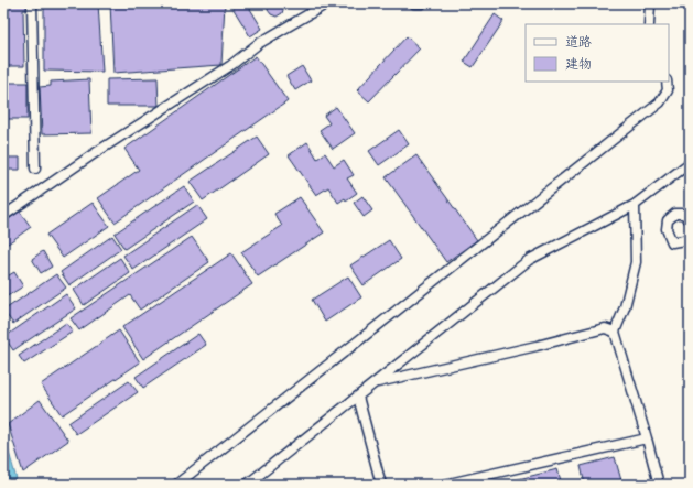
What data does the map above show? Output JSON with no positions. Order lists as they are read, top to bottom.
{
  "legend": ["道路", "建物"]
}
